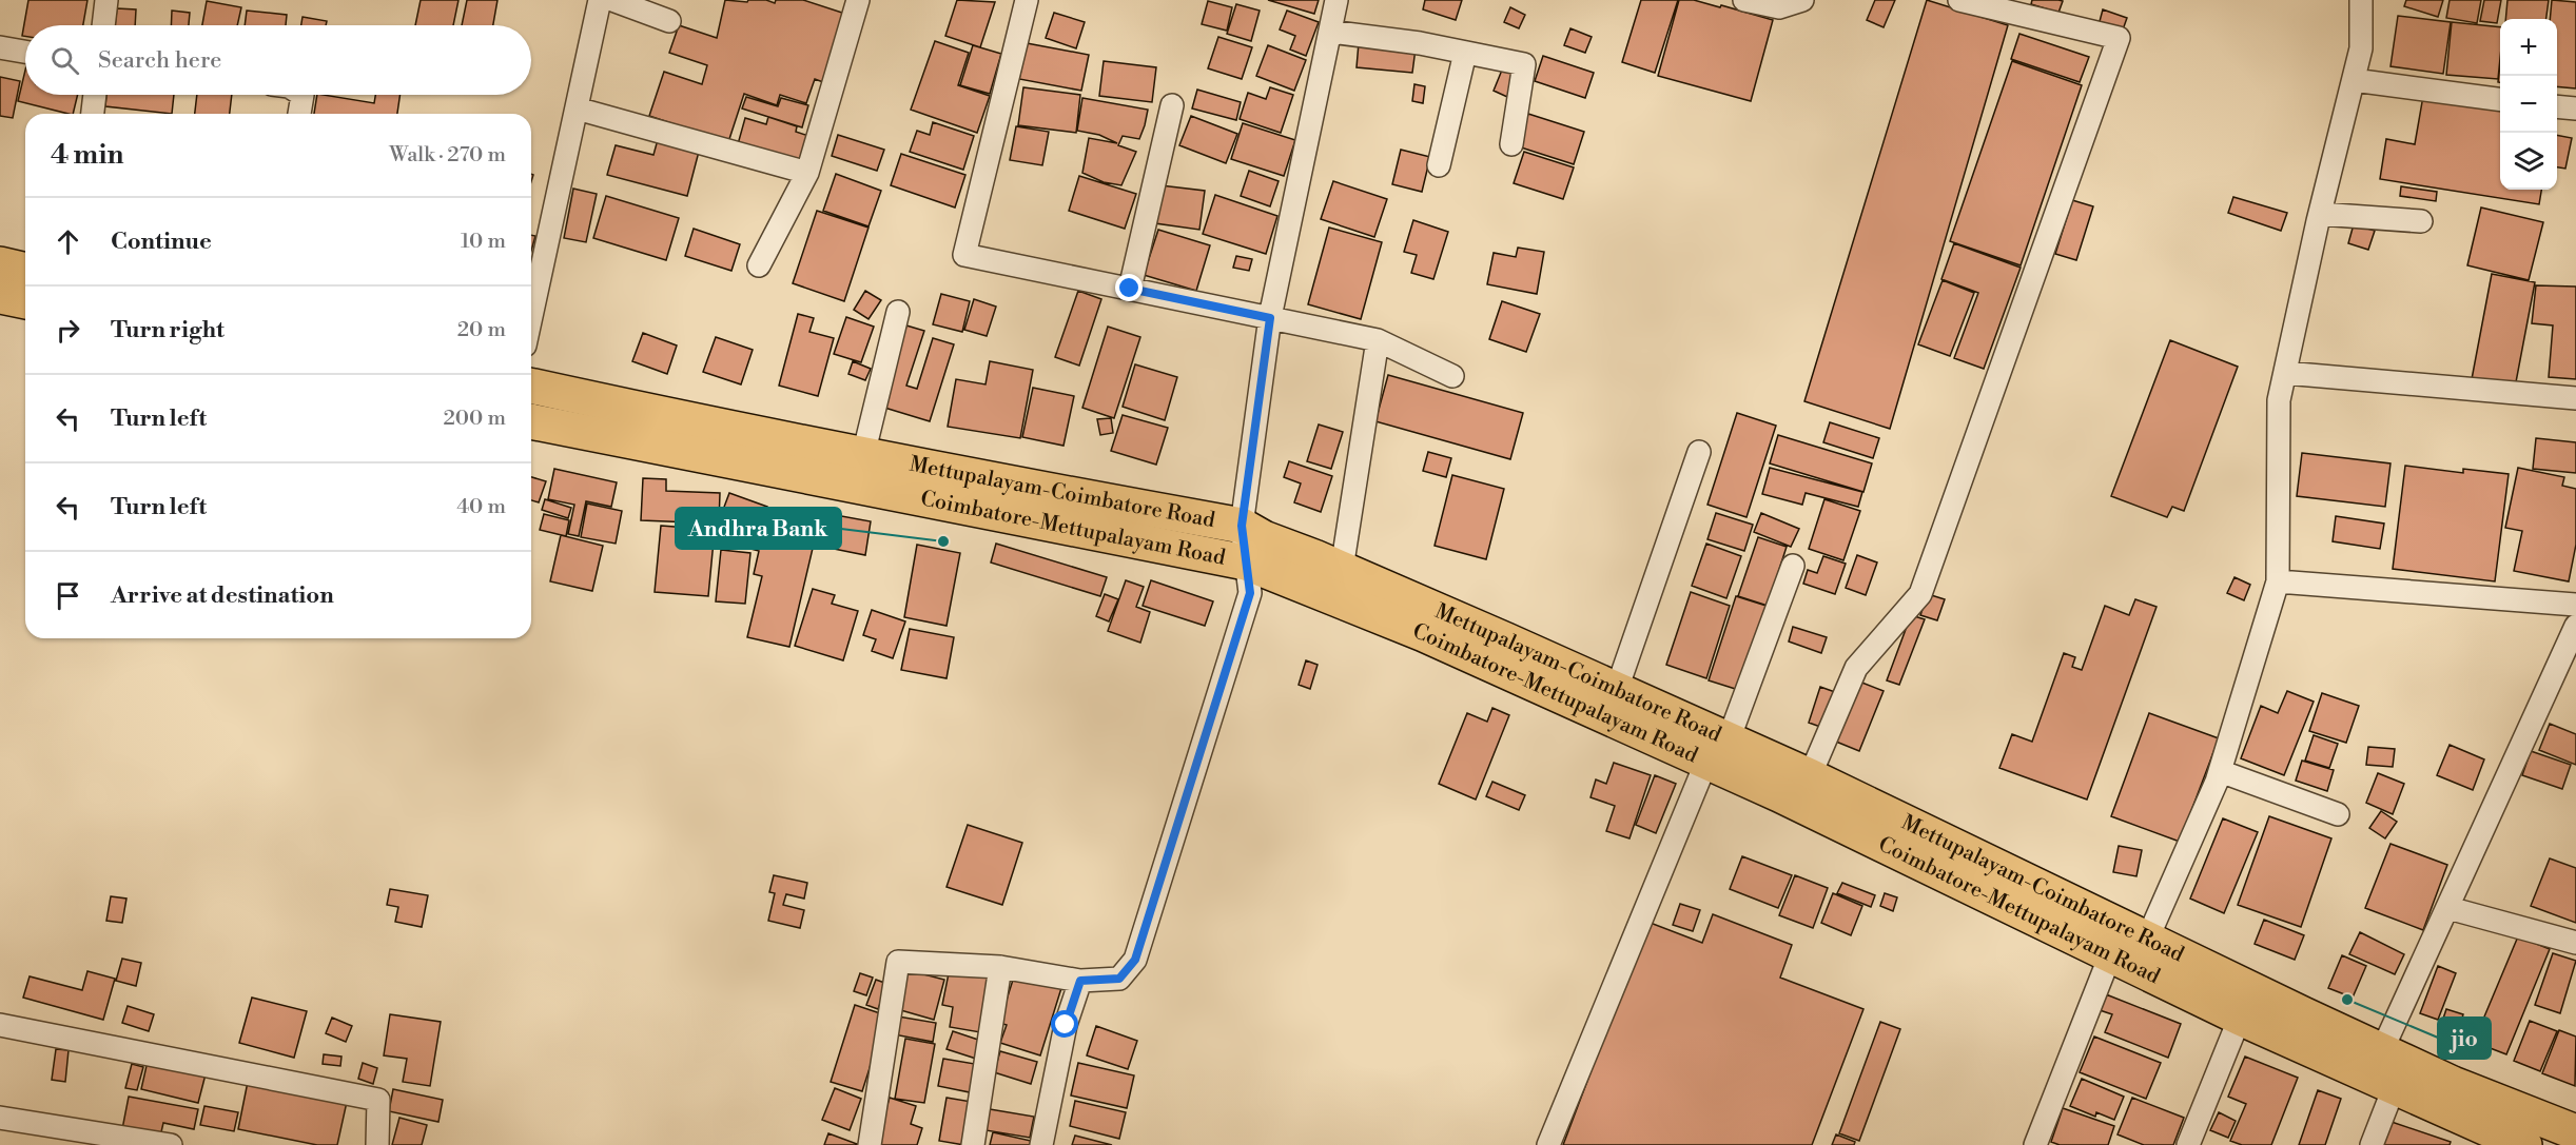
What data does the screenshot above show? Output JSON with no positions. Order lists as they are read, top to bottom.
{
  "streets": {
    "highway": ["Mettupalayam-Coimbatore Road", "Coimbatore-Mettupalayam Road"]
  },
  "crossings": [
    ["Mettupalayam-Coimbatore Road", "Coimbatore-Mettupalayam Road"]
  ],
  "places": ["Andhra Bank", "jio"],
  "page": {
    "map_buttons": ["+", "−"],
    "search": "Search here",
    "heading": ["4 min", "Walk · 270 m"],
    "list": [
      ["Continue", "10 m"],
      ["Turn right", "20 m"],
      ["Turn left", "200 m"],
      ["Turn left", "40 m"],
      "Arrive at destination"
    ]
  }
}
